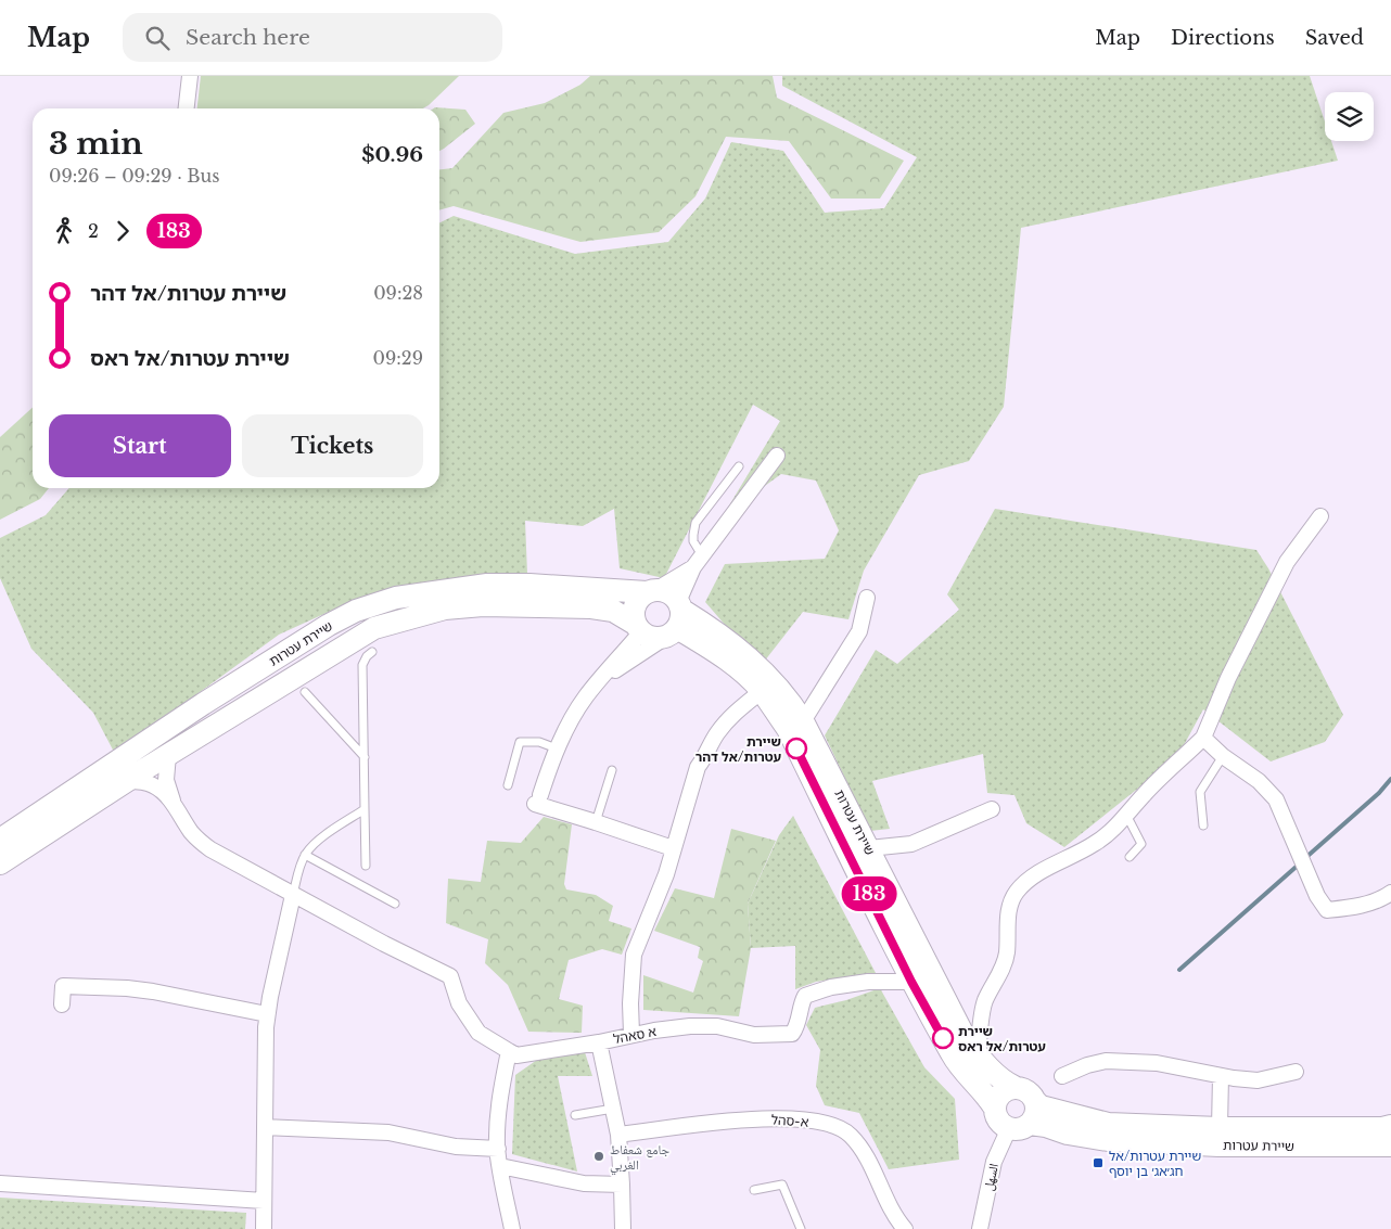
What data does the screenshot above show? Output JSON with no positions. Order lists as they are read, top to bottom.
{
  "streets": {
    "main road": ["שיירת עטרות"],
    "street": ["א סאהל", "א-סהל", "السهل"]
  },
  "crossings": [
    ["שיירת עטרות", "א סאהל"],
    ["שיירת עטרות", "السهل"]
  ],
  "places": {
    "other": ["שיירת עטרות/אל דהר", "שיירת עטרות/אל ראס", "جامع شعفاط الغربي"],
    "transit": ["שיירת עטרות/אל חג׳אג׳ בן יוסף"]
  },
  "lines": ["bus line 183"],
  "page": {
    "header": "Map",
    "search": "Search here",
    "nav": ["Map", "Directions", "Saved"],
    "on_map": "183",
    "heading": ["3 min", "09:26 – 09:29 · Bus", "$0.96"],
    "legs": ["2", "183"],
    "list": [
      {
        "name": "שיירת עטרות/אל דהר",
        "value": "09:28"
      },
      {
        "name": "שיירת עטרות/אל ראס",
        "value": "09:29"
      }
    ],
    "buttons": ["Start", "Tickets"]
  }
}
